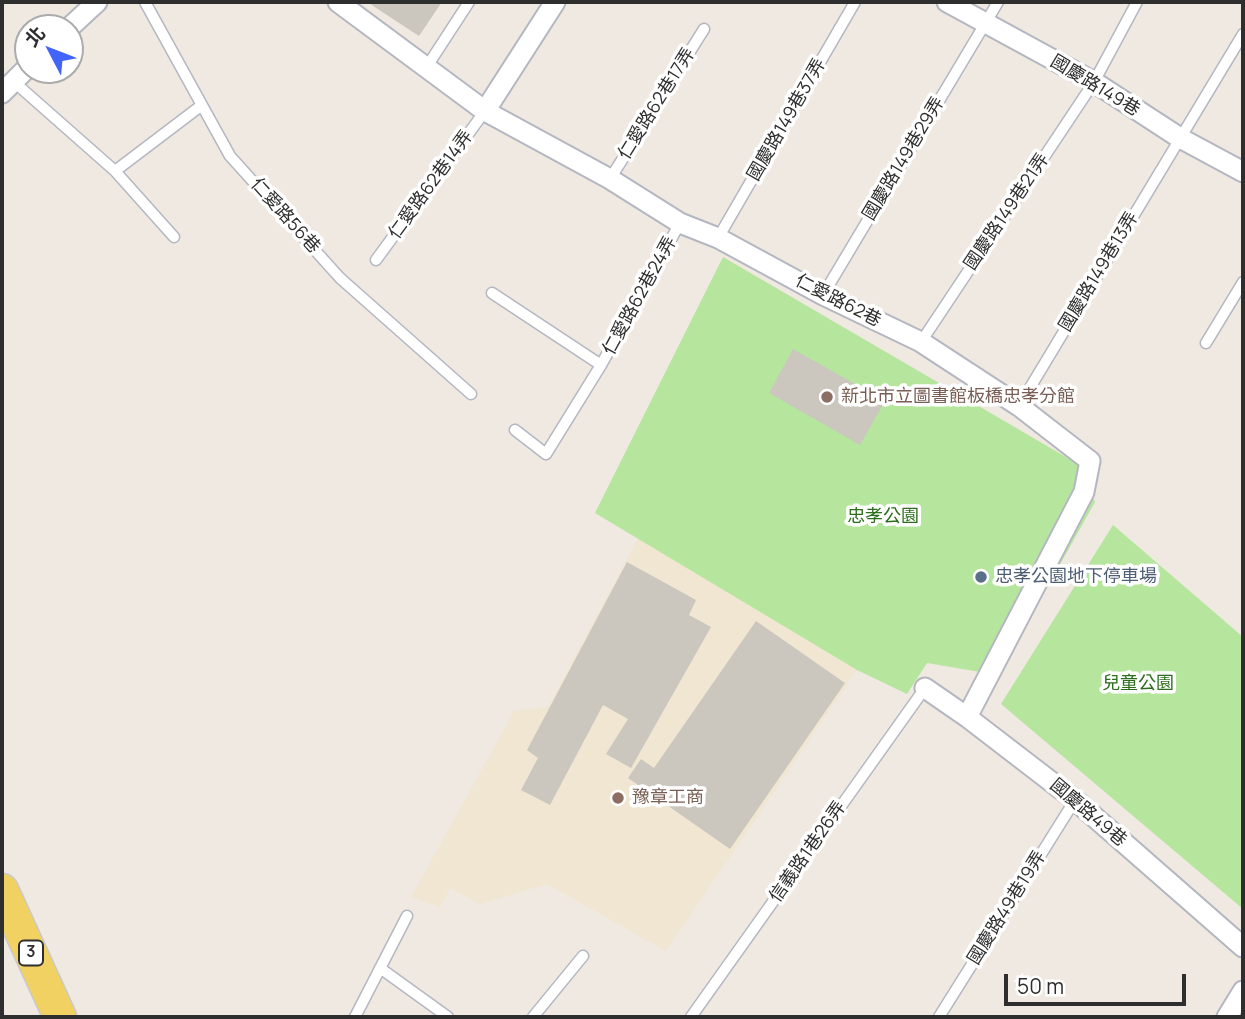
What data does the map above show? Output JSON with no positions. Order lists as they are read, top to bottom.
{
  "streets": {
    "main road": ["3"],
    "street": ["國慶路149巷", "仁愛路62巷", "國慶路49巷"],
    "lane": [
      "仁愛路62巷17弄",
      "國慶路149巷37弄",
      "國慶路149巷29弄",
      "仁愛路62巷14弄",
      "國慶路149巷21弄",
      "仁愛路56巷",
      "國慶路149巷13弄",
      "仁愛路62巷24弄",
      "信義路1巷26弄",
      "國慶路49巷19弄"
    ]
  },
  "crossings": [
    ["國慶路149巷", "國慶路149巷29弄"],
    ["國慶路149巷", "國慶路149巷21弄"],
    ["國慶路149巷", "國慶路149巷13弄"],
    ["仁愛路62巷17弄", "仁愛路62巷"],
    ["國慶路149巷37弄", "仁愛路62巷"],
    ["國慶路149巷29弄", "仁愛路62巷"],
    ["仁愛路62巷14弄", "仁愛路62巷"],
    ["國慶路149巷21弄", "仁愛路62巷"],
    ["國慶路149巷13弄", "仁愛路62巷"],
    ["仁愛路62巷24弄", "仁愛路62巷"],
    ["仁愛路62巷", "國慶路49巷"],
    ["國慶路49巷", "信義路1巷26弄"],
    ["國慶路49巷", "國慶路49巷19弄"]
  ],
  "parks": ["忠孝公園", "兒童公園"],
  "places": ["新北市立圖書館板橋忠孝分館", "忠孝公園地下停車場", "豫章工商"],
  "scale_bar": "50 m",
  "north": "top left"
}
